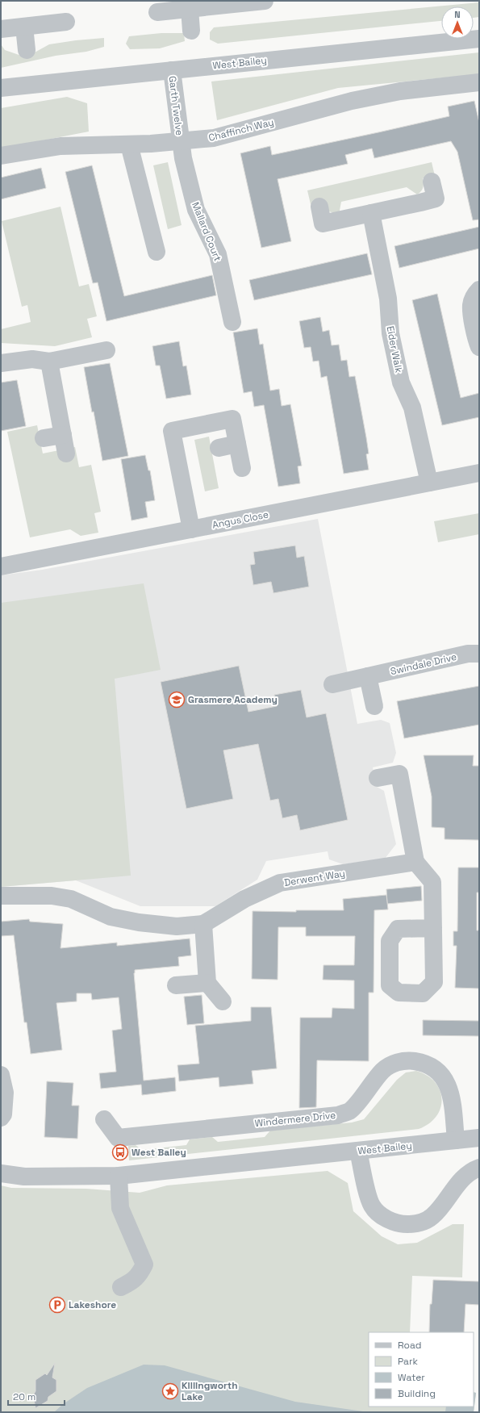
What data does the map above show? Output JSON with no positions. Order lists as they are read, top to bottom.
{
  "streets": {
    "street": [
      "West Bailey",
      "Garth Twelve",
      "Chaffinch Way",
      "Mallard Court",
      "Eider Walk",
      "Angus Close",
      "Swindale Drive",
      "Derwent Way",
      "Windermere Drive"
    ]
  },
  "crossings": [
    ["West Bailey", "Garth Twelve"],
    ["West Bailey", "Windermere Drive"],
    ["Garth Twelve", "Chaffinch Way"],
    ["Garth Twelve", "Mallard Court"],
    ["Chaffinch Way", "Mallard Court"],
    ["Eider Walk", "Angus Close"]
  ],
  "places": {
    "school or university": ["Grasmere Academy"],
    "bus stop": ["West Bailey"],
    "parking": ["Lakeshore"],
    "place": ["Killingworth Lake"]
  },
  "legend": [
    "Road",
    "Park",
    "Water",
    "Building"
  ],
  "scale_bar": "20 m",
  "north": "top"
}
